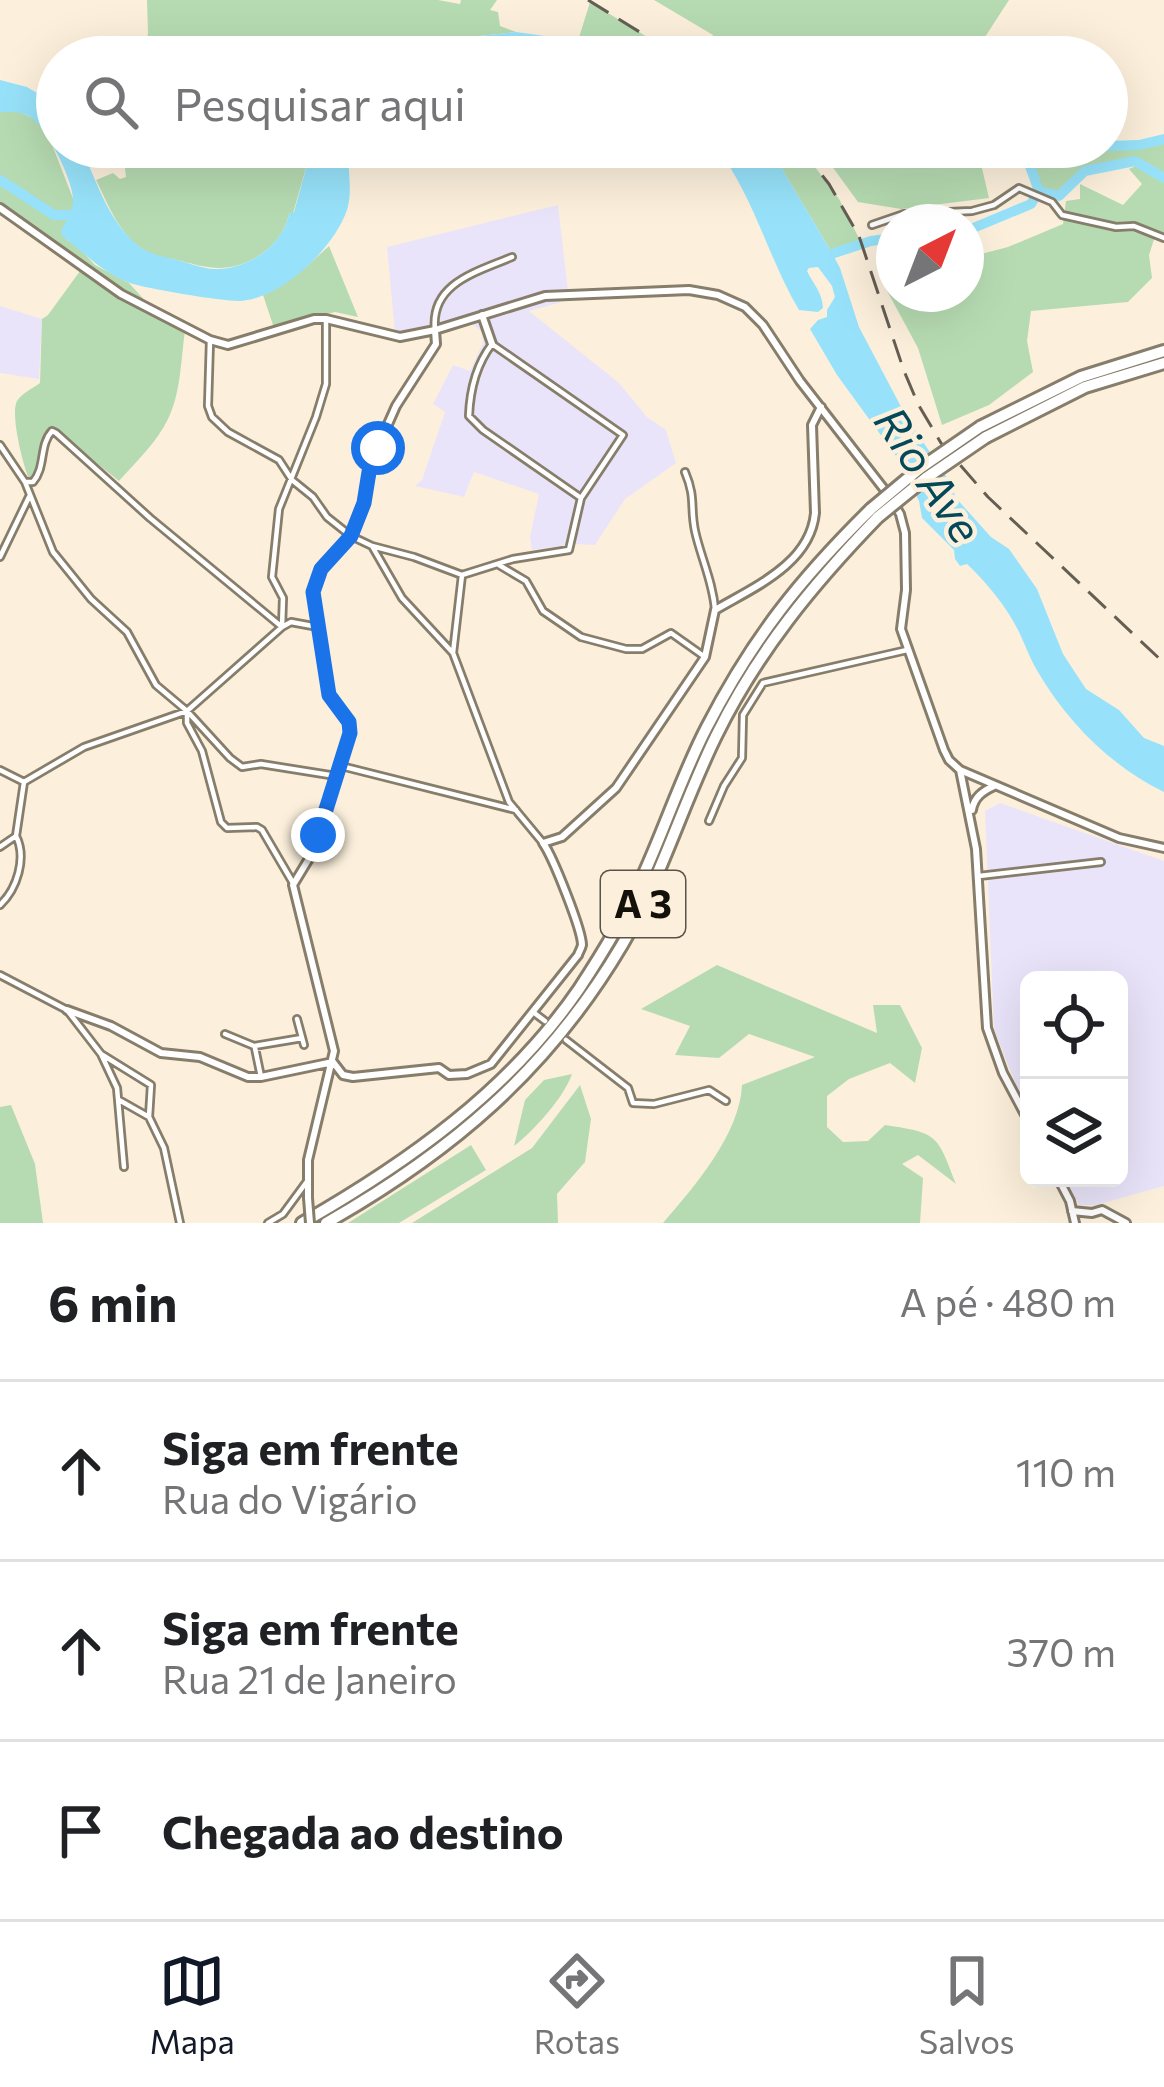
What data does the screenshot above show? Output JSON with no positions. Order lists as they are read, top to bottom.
{
  "streets": {
    "highway": ["A 3"]
  },
  "water": ["Rio Ave"],
  "north": "top right",
  "page": {
    "search": "Pesquisar aqui",
    "heading": ["6 min", "A pé · 480 m"],
    "list": [
      ["Siga em frente", "Rua do Vigário", "110 m"],
      ["Siga em frente", "Rua 21 de Janeiro", "370 m"],
      "Chegada ao destino"
    ],
    "nav": ["Mapa", "Rotas", "Salvos"]
  }
}
